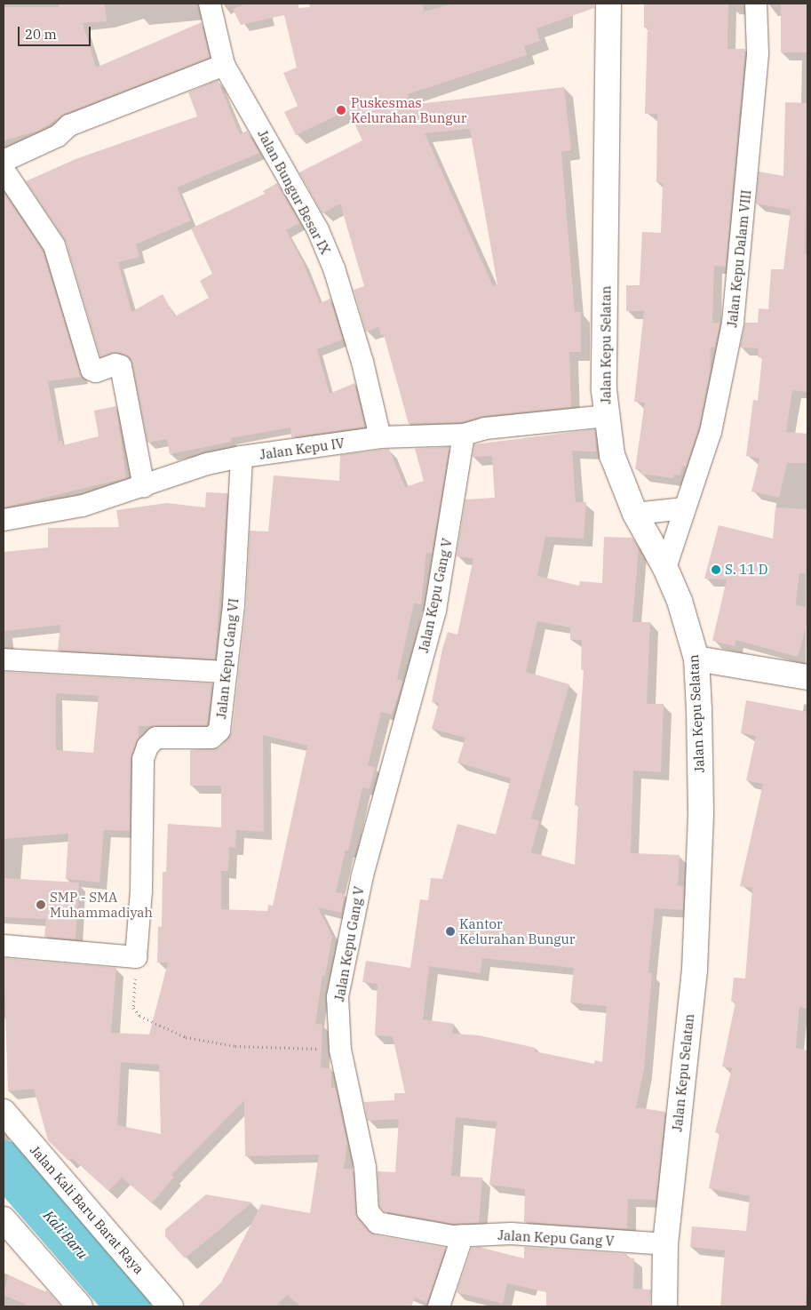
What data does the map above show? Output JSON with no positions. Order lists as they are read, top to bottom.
{
  "streets": {
    "street": [
      "Jalan Bungur Besar IX",
      "Jalan Kepu Dalam VIII",
      "Jalan Kepu Selatan",
      "Jalan Kepu IV",
      "Jalan Kepu Gang V",
      "Jalan Kepu Gang VI",
      "Jalan Kali Baru Barat Raya"
    ]
  },
  "crossings": [
    ["Jalan Bungur Besar IX", "Jalan Kepu IV"],
    ["Jalan Kepu Dalam VIII", "Jalan Kepu Selatan"],
    ["Jalan Kepu Selatan", "Jalan Kepu IV"],
    ["Jalan Kepu Selatan", "Jalan Kepu Gang V"],
    ["Jalan Kepu IV", "Jalan Kepu Gang V"],
    ["Jalan Kepu IV", "Jalan Kepu Gang VI"]
  ],
  "water": ["Kali Baru"],
  "places": [
    "Puskesmas Kelurahan Bungur",
    "S. 11 D",
    "SMP - SMA Muhammadiyah",
    "Kantor Kelurahan Bungur"
  ],
  "scale_bar": "20 m"
}
